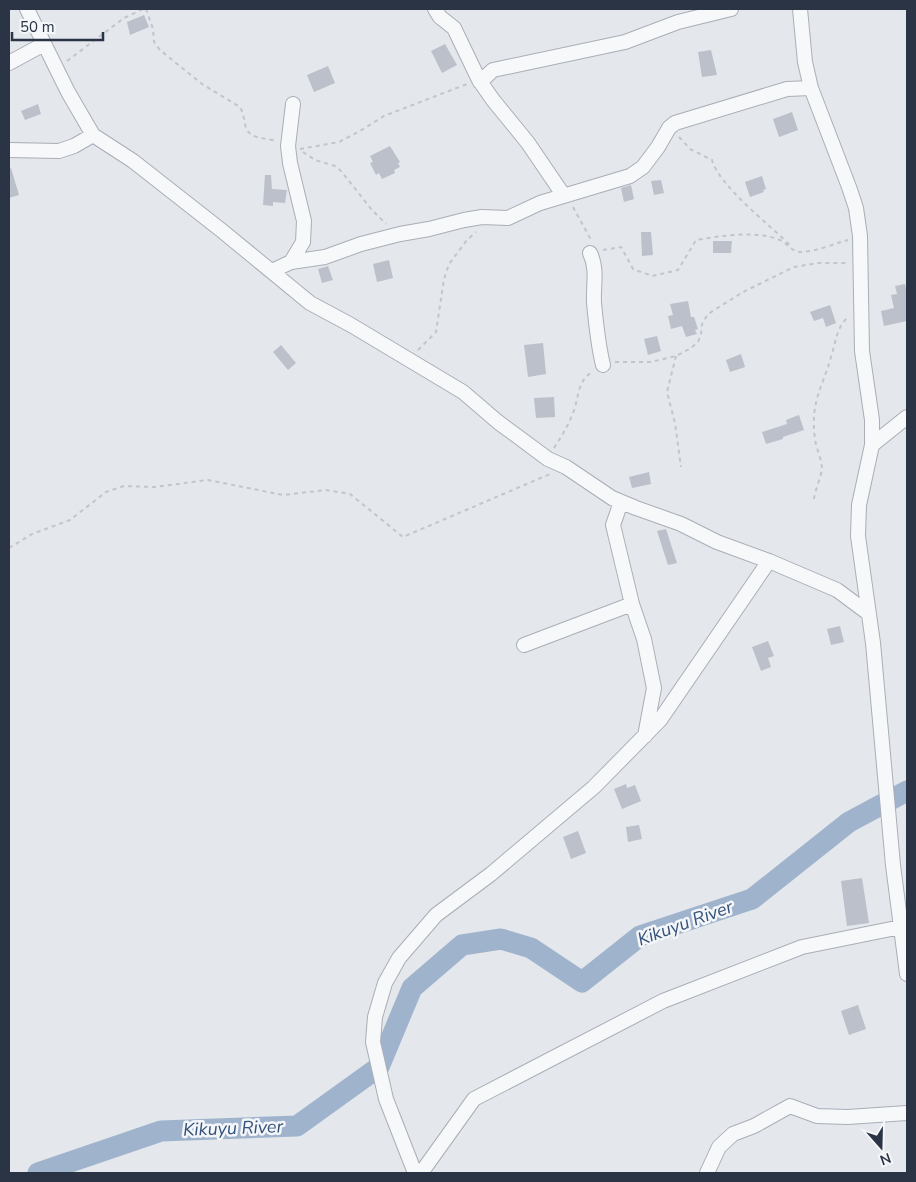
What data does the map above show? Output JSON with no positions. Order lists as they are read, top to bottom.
{
  "water": ["Kikuyu River"],
  "scale_bar": "50 m",
  "north": "bottom"
}
